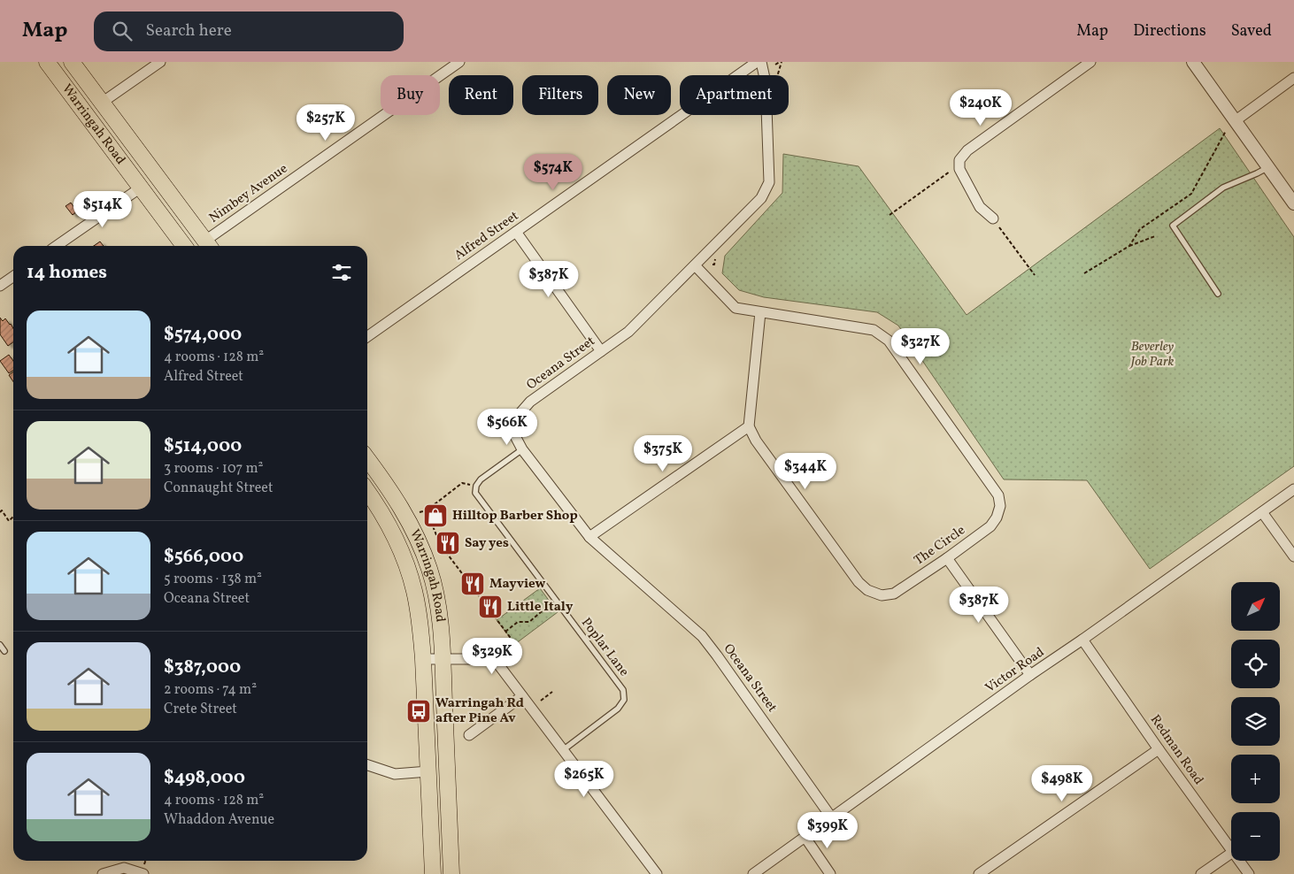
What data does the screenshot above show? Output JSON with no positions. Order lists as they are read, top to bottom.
{
  "streets": {
    "highway": ["Warringah Road"],
    "street": [
      "Nimbey Avenue",
      "Alfred Street",
      "Oceana Street",
      "The Circle",
      "Victor Road",
      "Redman Road"
    ],
    "lane": ["Poplar Lane"]
  },
  "crossings": [
    ["Warringah Road", "Nimbey Avenue"],
    ["Oceana Street", "The Circle"],
    ["Oceana Street", "Victor Road"],
    ["Victor Road", "Redman Road"]
  ],
  "parks": ["Beverley Job Park"],
  "places": {
    "shop": ["Hilltop Barber Shop"],
    "restaurant": ["Say yes", "Mayview", "Little Italy"],
    "bus stop": ["Warringah Rd after Pine Av"]
  },
  "north": "top right",
  "page": {
    "header": "Map",
    "search": "Search here",
    "nav": ["Map", "Directions", "Saved"],
    "chip": [
      "Buy",
      "Rent",
      "Filters",
      "New",
      "Apartment"
    ],
    "price": [
      "$240K",
      "$257K",
      "$574K",
      "$514K",
      "$387K",
      "$327K",
      "$566K",
      "$375K",
      "$344K",
      "$387K",
      "$329K",
      "$265K",
      "$498K",
      "$399K"
    ],
    "heading": "14 homes",
    "list": [
      {
        "name": "$574,000",
        "note": "4 rooms · 128 m² · Alfred Street"
      },
      {
        "name": "$514,000",
        "note": "3 rooms · 107 m² · Connaught Street"
      },
      {
        "name": "$566,000",
        "note": "5 rooms · 138 m² · Oceana Street"
      },
      {
        "name": "$387,000",
        "note": "2 rooms · 74 m² · Crete Street"
      },
      {
        "name": "$498,000",
        "note": "4 rooms · 128 m² · Whaddon Avenue"
      }
    ],
    "map_buttons": ["+", "−"]
  }
}
